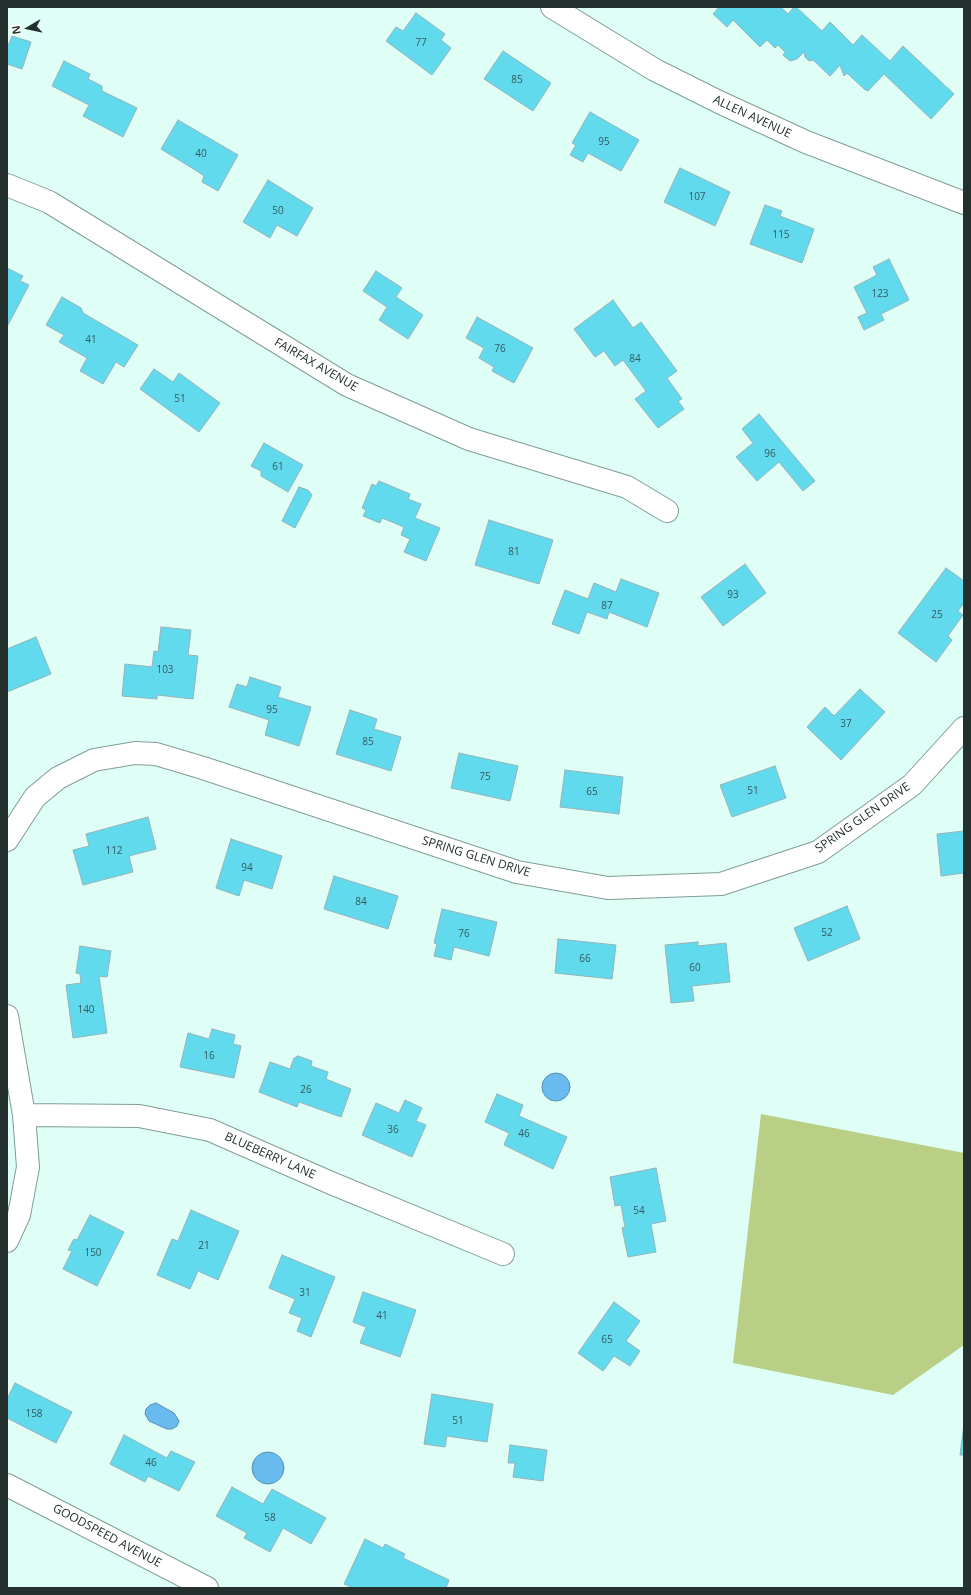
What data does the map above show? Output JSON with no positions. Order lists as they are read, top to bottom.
{
  "streets": {
    "street": [
      "ALLEN AVENUE",
      "FAIRFAX AVENUE",
      "SPRING GLEN DRIVE",
      "BLUEBERRY LANE",
      "GOODSPEED AVENUE"
    ]
  },
  "house_numbers": [
    "77",
    "85",
    "95",
    "40",
    "107",
    "50",
    "115",
    "123",
    "41",
    "76",
    "84",
    "51",
    "96",
    "61",
    "81",
    "93",
    "87",
    "25",
    "103",
    "95",
    "37",
    "85",
    "75",
    "51",
    "65",
    "112",
    "94",
    "84",
    "52",
    "76",
    "66",
    "60",
    "140",
    "16",
    "26",
    "36",
    "46",
    "54",
    "21",
    "150",
    "31",
    "41",
    "65",
    "158",
    "51",
    "46",
    "58"
  ],
  "north": "left"
}
